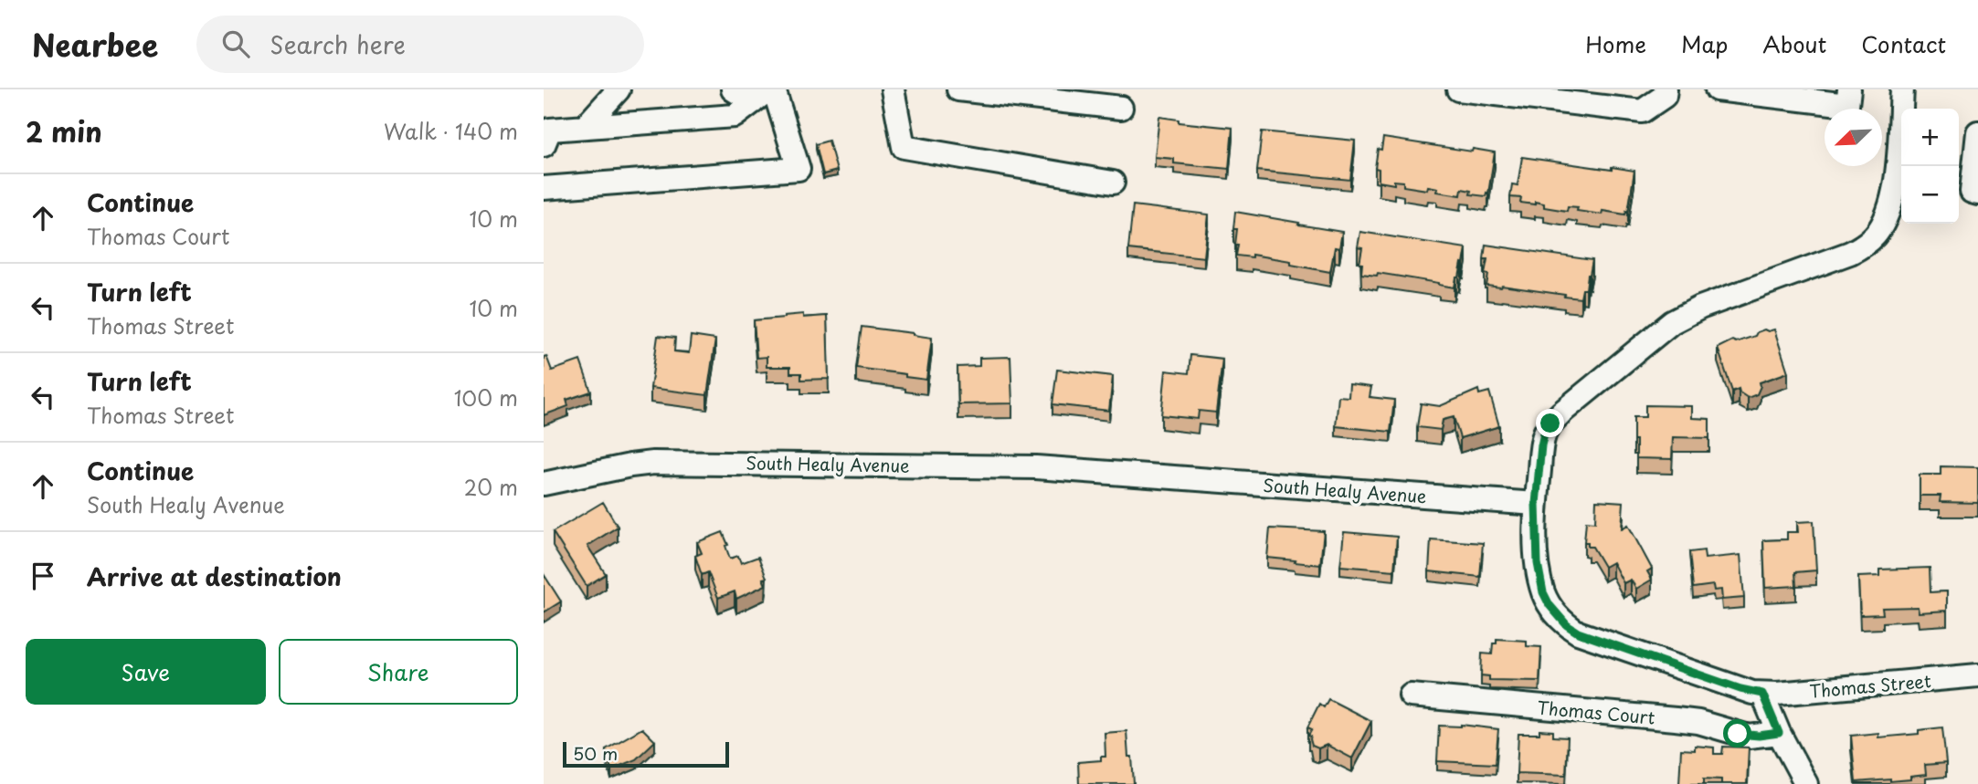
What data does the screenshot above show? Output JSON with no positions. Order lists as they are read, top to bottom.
{
  "streets": {
    "street": ["South Healy Avenue", "Thomas Street", "Thomas Court"]
  },
  "crossings": [
    ["South Healy Avenue", "Thomas Street"]
  ],
  "scale_bar": "50 m",
  "north": "bottom left",
  "page": {
    "header": "Nearbee",
    "search": "Search here",
    "nav": [
      "Home",
      "Map",
      "About",
      "Contact"
    ],
    "heading": ["2 min", "Walk · 140 m"],
    "map_buttons": ["+", "−"],
    "list": [
      ["Continue", "Thomas Court", "10 m"],
      ["Turn left", "Thomas Street", "10 m"],
      ["Turn left", "Thomas Street", "100 m"],
      ["Continue", "South Healy Avenue", "20 m"],
      "Arrive at destination"
    ],
    "buttons": ["Save", "Share"],
    "scale": "50 m"
  }
}
